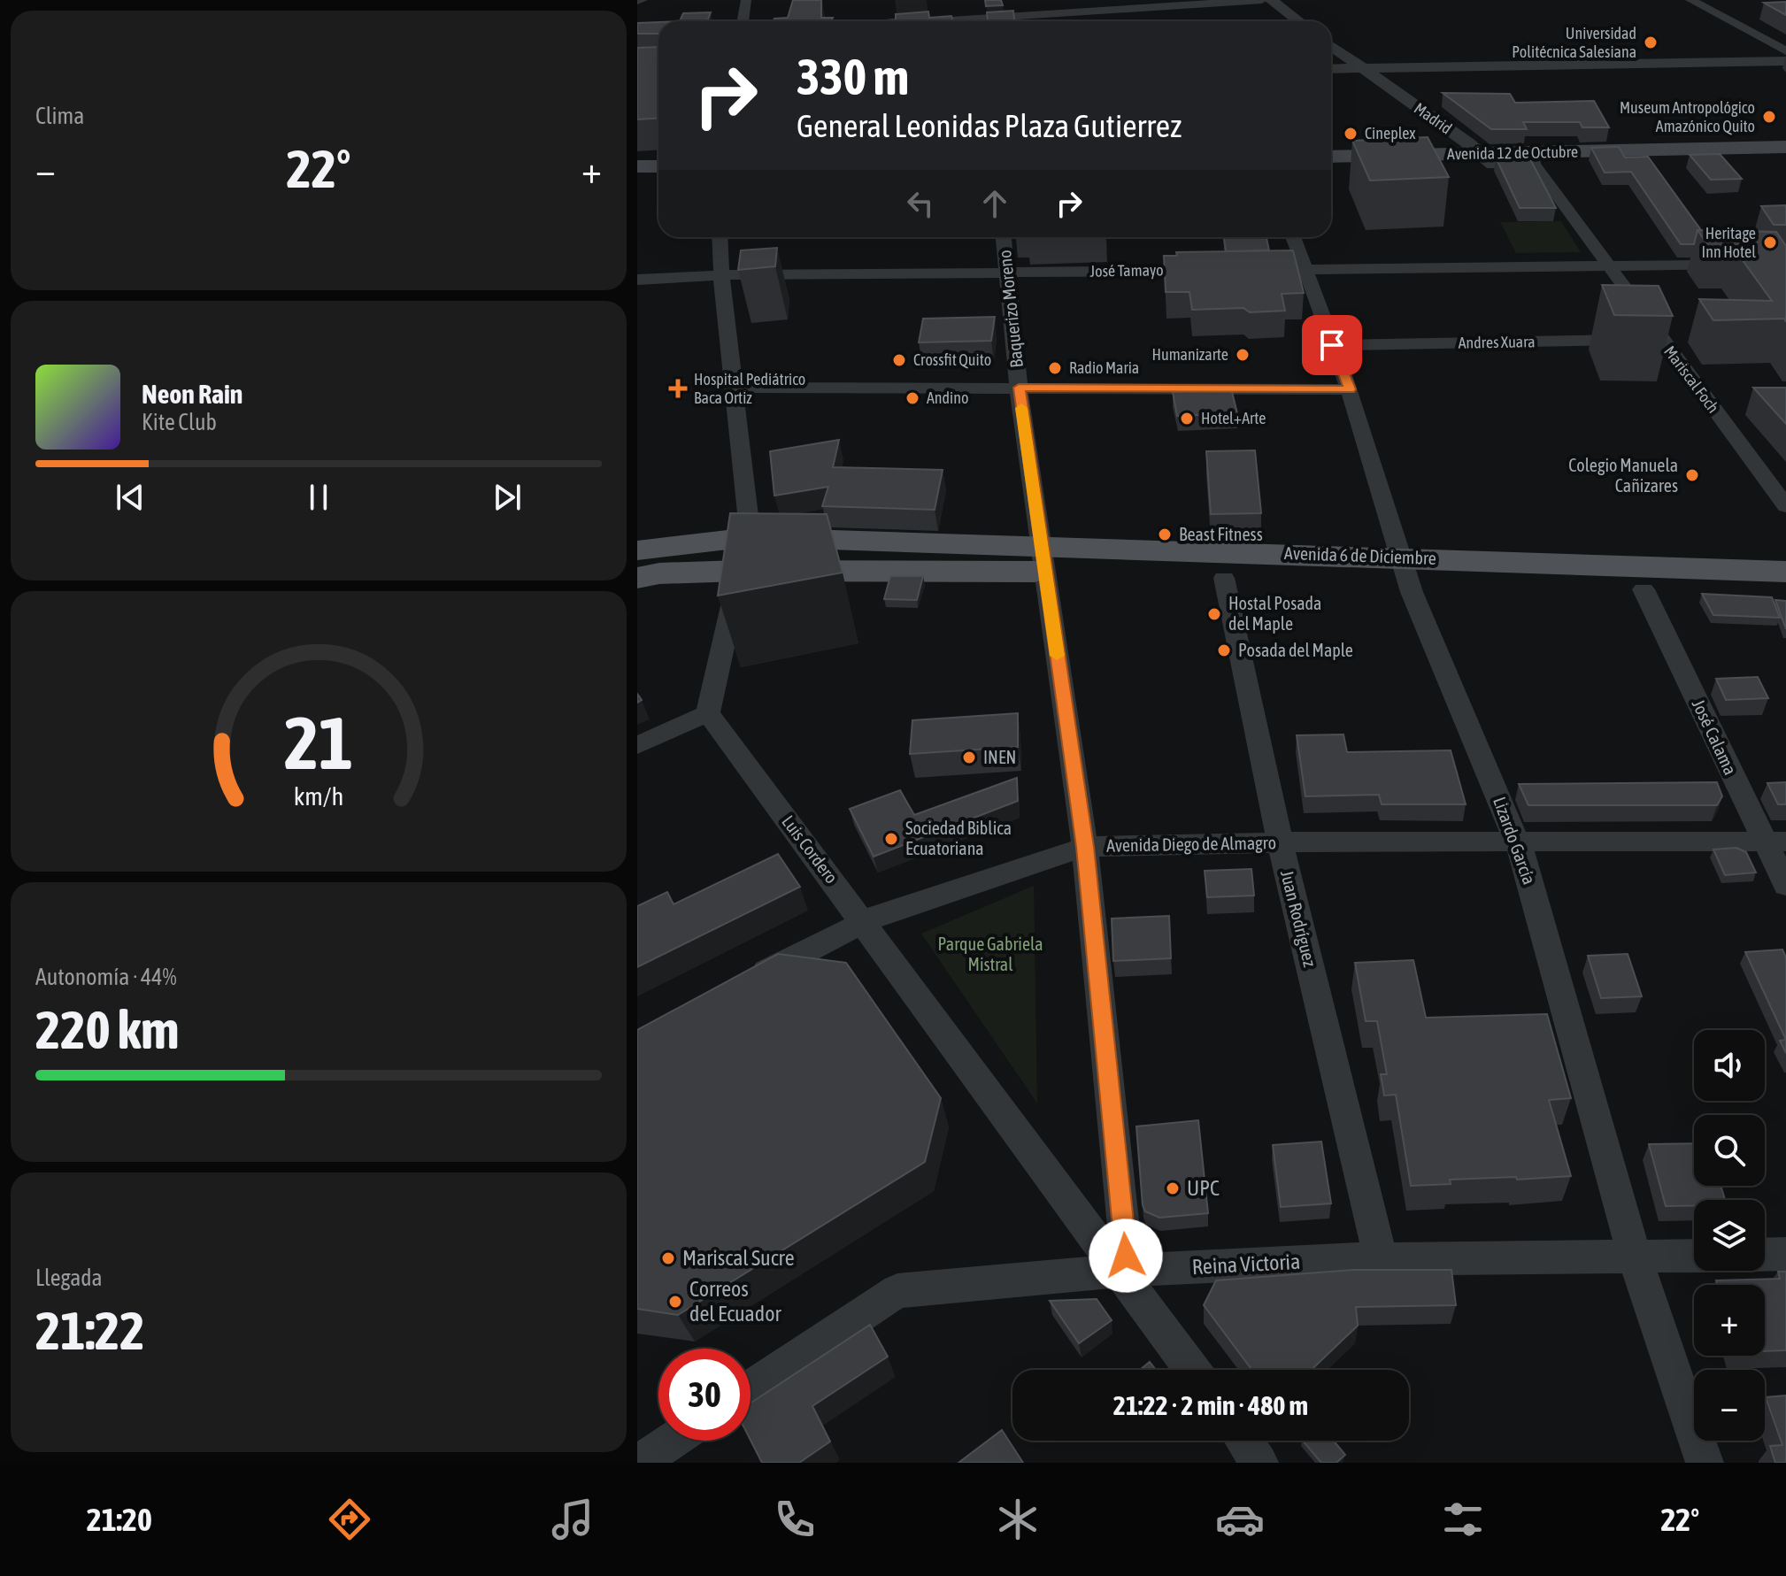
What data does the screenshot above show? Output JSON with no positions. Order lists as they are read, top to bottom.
{
  "streets": {
    "main road": ["Avenida 12 de Octubre", "Avenida 6 de Diciembre"],
    "street": [
      "Madrid",
      "José Tamayo",
      "Baquerizo Moreno",
      "Andres Xuara",
      "Mariscal Foch",
      "José Calama",
      "Lizardo García",
      "Avenida Diego de Almagro",
      "Luis Cordero",
      "Juan Rodríguez",
      "Reina Victoria"
    ]
  },
  "crossings": [
    ["Madrid", "Avenida 12 de Octubre"],
    ["Avenida 12 de Octubre", "Mariscal Foch"],
    ["José Tamayo", "Baquerizo Moreno"],
    ["Baquerizo Moreno", "Avenida 6 de Diciembre"],
    ["Baquerizo Moreno", "Avenida Diego de Almagro"],
    ["Baquerizo Moreno", "Luis Cordero"],
    ["Baquerizo Moreno", "Reina Victoria"],
    ["Andres Xuara", "Mariscal Foch"],
    ["Andres Xuara", "Lizardo García"],
    ["Avenida 6 de Diciembre", "José Calama"],
    ["Avenida 6 de Diciembre", "Lizardo García"],
    ["Avenida 6 de Diciembre", "Juan Rodríguez"],
    ["José Calama", "Avenida Diego de Almagro"],
    ["Lizardo García", "Avenida Diego de Almagro"],
    ["Lizardo García", "Reina Victoria"],
    ["Avenida Diego de Almagro", "Luis Cordero"],
    ["Avenida Diego de Almagro", "Juan Rodríguez"],
    ["Luis Cordero", "Reina Victoria"],
    ["Juan Rodríguez", "Reina Victoria"]
  ],
  "parks": ["Parque Gabriela Mistral"],
  "places": {
    "other": [
      "Universidad Politécnica Salesiana",
      "Museum Antropológico Amazónico Quito",
      "Cineplex",
      "Heritage Inn Hotel",
      "Humanizarte",
      "Crossfit Quito",
      "Radio Maria",
      "Andino",
      "Hotel+Arte",
      "Colegio Manuela Cañizares",
      "Beast Fitness",
      "Hostal Posada del Maple",
      "Posada del Maple",
      "INEN",
      "Sociedad Biblica Ecuatoriana",
      "UPC",
      "Mariscal Sucre",
      "Correos del Ecuador"
    ],
    "health": ["Hospital Pediátrico Baca Ortiz"]
  },
  "page": {
    "tile": [
      "Clima",
      ["Autonomía · 44%", "220 km"],
      ["Llegada", "21:22"]
    ],
    "turn": ["330 m", "General Leonidas Plaza Gutierrez"],
    "heat": ["−", "22°", "+"],
    "song": ["Neon Rain", "Kite Club"],
    "map_buttons": ["+", "−"],
    "limit": "30",
    "trip": "21:22 · 2 min · 480 m",
    "tabs": ["21:20", "22°"],
    "gauge": ["21", "km/h"]
  }
}
